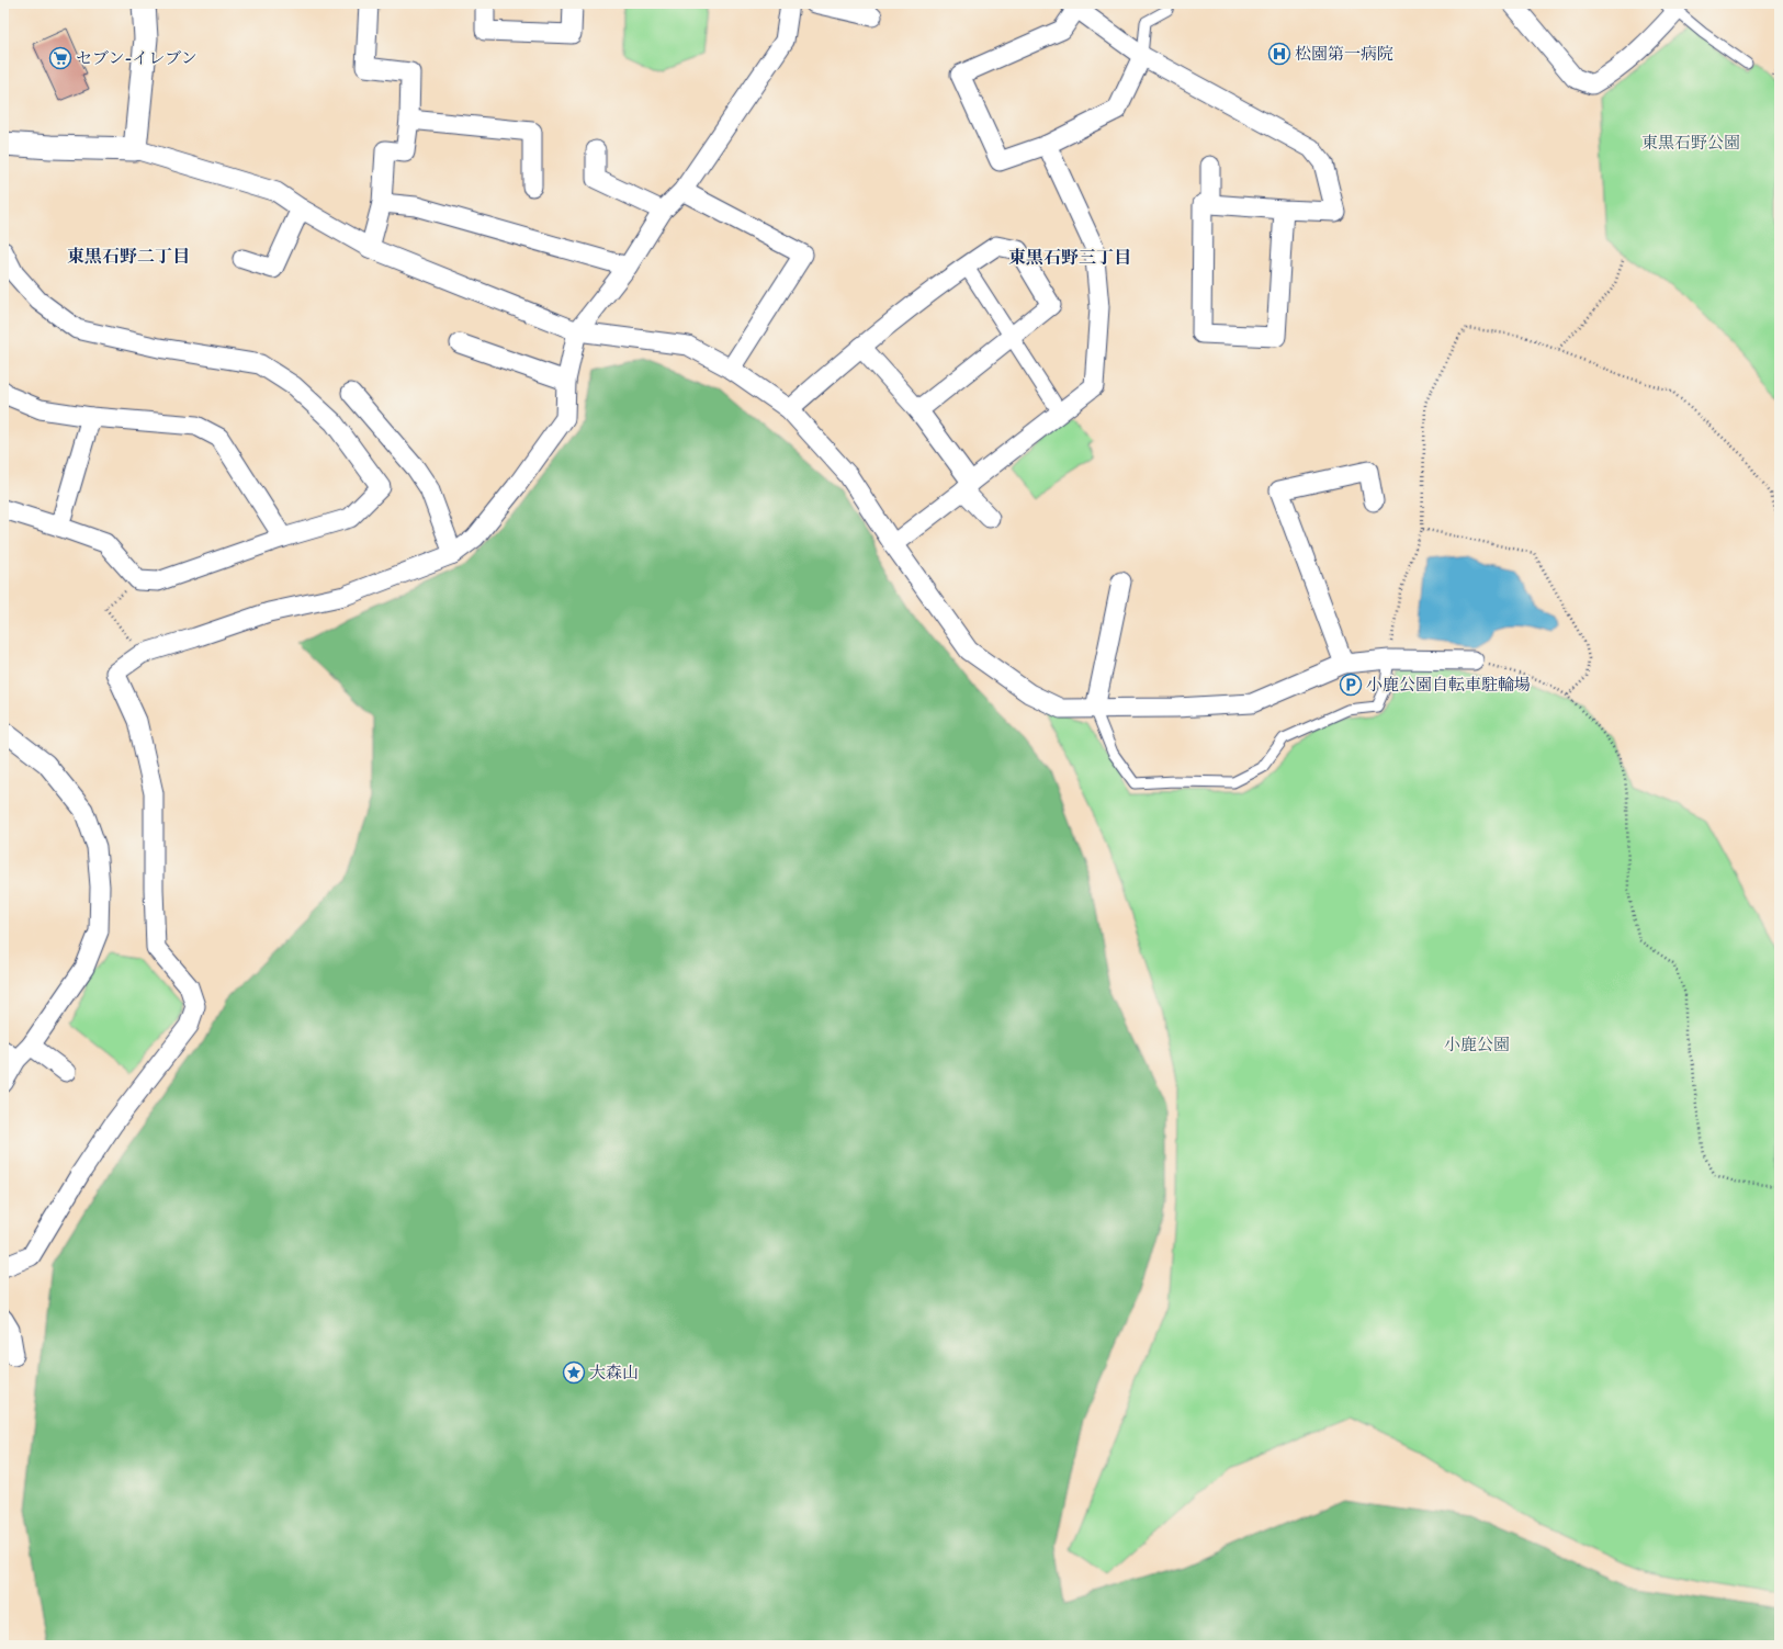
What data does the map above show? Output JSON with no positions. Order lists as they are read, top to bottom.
{
  "districts": ["東黒石野二丁目", "東黒石野三丁目"],
  "parks": ["東黒石野公園", "小鹿公園"],
  "places": {
    "hospital": ["松園第一病院"],
    "supermarket": ["セブン-イレブン"],
    "parking": ["小鹿公園自転車駐輪場"],
    "place": ["大森山"]
  }
}
